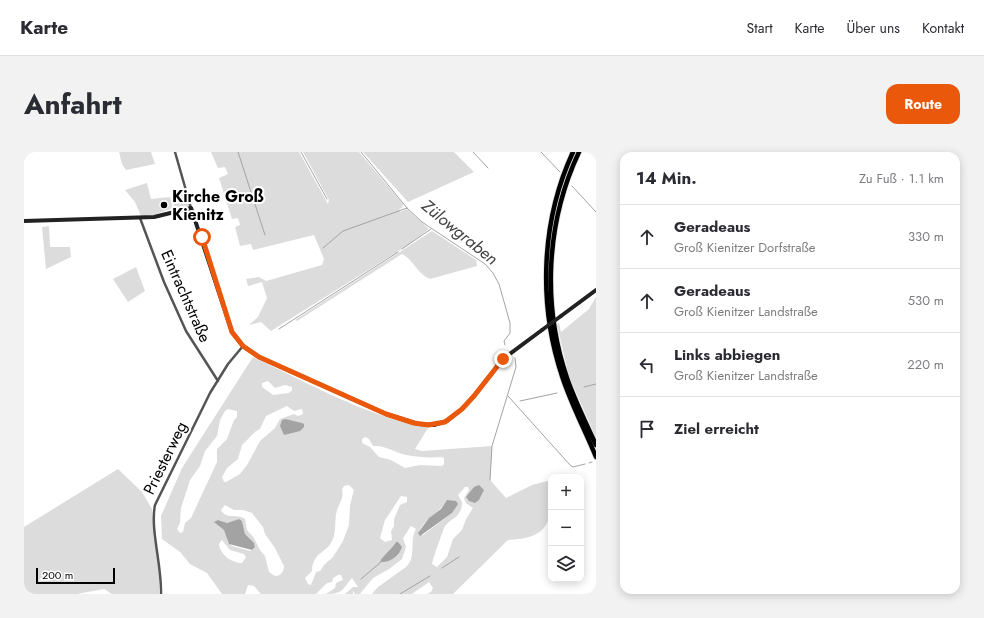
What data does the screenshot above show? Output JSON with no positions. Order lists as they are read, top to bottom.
{
  "streets": {
    "street": ["Eintrachtstraße", "Priesterweg"]
  },
  "crossings": [
    ["Eintrachtstraße", "Priesterweg"]
  ],
  "water": ["Zülowgraben"],
  "places": ["Kirche Groß Kienitz"],
  "scale_bar": "200 m",
  "page": {
    "header": "Karte",
    "nav": [
      "Start",
      "Karte",
      "Über uns",
      "Kontakt"
    ],
    "title": "Anfahrt",
    "buttons": "Route",
    "heading": ["14 Min.", "Zu Fuß · 1.1 km"],
    "list": [
      ["Geradeaus", "Groß Kienitzer Dorfstraße", "330 m"],
      ["Geradeaus", "Groß Kienitzer Landstraße", "530 m"],
      ["Links abbiegen", "Groß Kienitzer Landstraße", "220 m"],
      "Ziel erreicht"
    ],
    "map_buttons": ["+", "−"],
    "scale": "200 m"
  }
}
